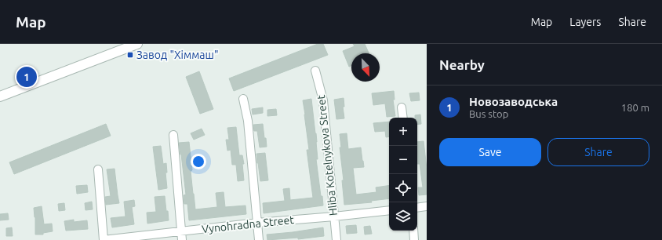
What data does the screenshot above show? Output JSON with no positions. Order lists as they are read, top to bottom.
{
  "streets": {
    "street": ["Hliba Kotelnykova Street", "Vynohradna Street"]
  },
  "crossings": [
    ["Hliba Kotelnykova Street", "Vynohradna Street"]
  ],
  "places": {
    "transit": ["Завод \"Хіммаш\""]
  },
  "north": "bottom right",
  "page": {
    "header": "Map",
    "nav": ["Map", "Layers", "Share"],
    "heading": "Nearby",
    "pins": "1",
    "list": [
      {
        "mark": "1",
        "name": "Новозаводська",
        "note": "Bus stop",
        "value": "180 m"
      }
    ],
    "map_buttons": ["+", "−"],
    "buttons": ["Save", "Share"]
  }
}
